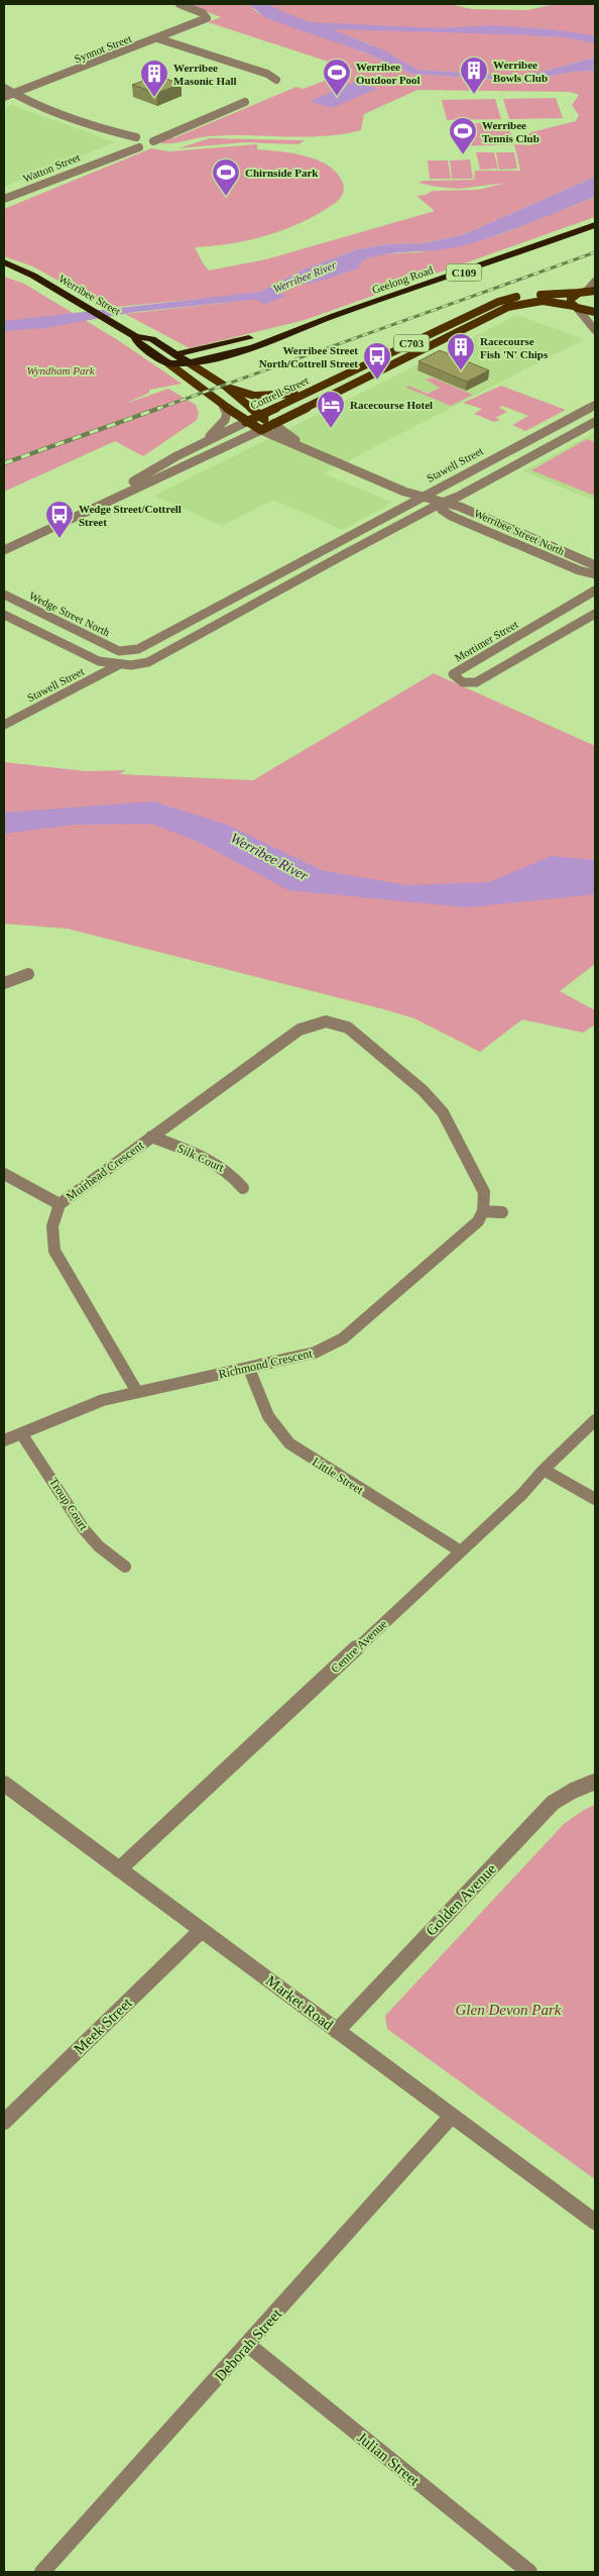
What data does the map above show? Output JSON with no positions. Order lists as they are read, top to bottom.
{
  "streets": {
    "highway": ["C109", "Geelong Road", "Werribee Street"],
    "main road": ["C703", "Cottrell Street", "Werribee Street North"],
    "street": [
      "Synnot Street",
      "Watton Street",
      "Stawell Street",
      "Wedge Street North",
      "Mortimer Street",
      "Silk Court",
      "Muirhead Crescent",
      "Richmond Crescent",
      "Little Street",
      "Troup Court",
      "Centre Avenue",
      "Golden Avenue",
      "Market Road",
      "Meek Street",
      "Deborah Street",
      "Julian Street"
    ]
  },
  "crossings": [
    ["C109", "Geelong Road"],
    ["C109", "Werribee Street"],
    ["C109", "Werribee Street North"],
    ["Geelong Road", "Werribee Street"],
    ["Geelong Road", "Werribee Street North"],
    ["Werribee Street", "Werribee Street North"],
    ["C703", "Cottrell Street"],
    ["C703", "Werribee Street North"],
    ["Cottrell Street", "Werribee Street North"],
    ["Stawell Street", "Werribee Street North"],
    ["Stawell Street", "Wedge Street North"],
    ["Silk Court", "Muirhead Crescent"],
    ["Muirhead Crescent", "Richmond Crescent"],
    ["Richmond Crescent", "Little Street"],
    ["Richmond Crescent", "Troup Court"],
    ["Little Street", "Centre Avenue"],
    ["Centre Avenue", "Market Road"],
    ["Golden Avenue", "Market Road"],
    ["Market Road", "Meek Street"],
    ["Market Road", "Deborah Street"],
    ["Deborah Street", "Julian Street"]
  ],
  "water": ["Werribee River"],
  "parks": ["Wyndham Park", "Glen Devon Park"],
  "places": {
    "building": ["Werribee Bowls Club", "Werribee Masonic Hall", "Racecourse Fish 'N' Chips"],
    "sports": ["Werribee Outdoor Pool", "Werribee Tennis Club", "Chirnside Park"],
    "bus stop": ["Werribee Street North/Cottrell Street", "Wedge Street/Cottrell Street"],
    "hotel": ["Racecourse Hotel"]
  }
}
